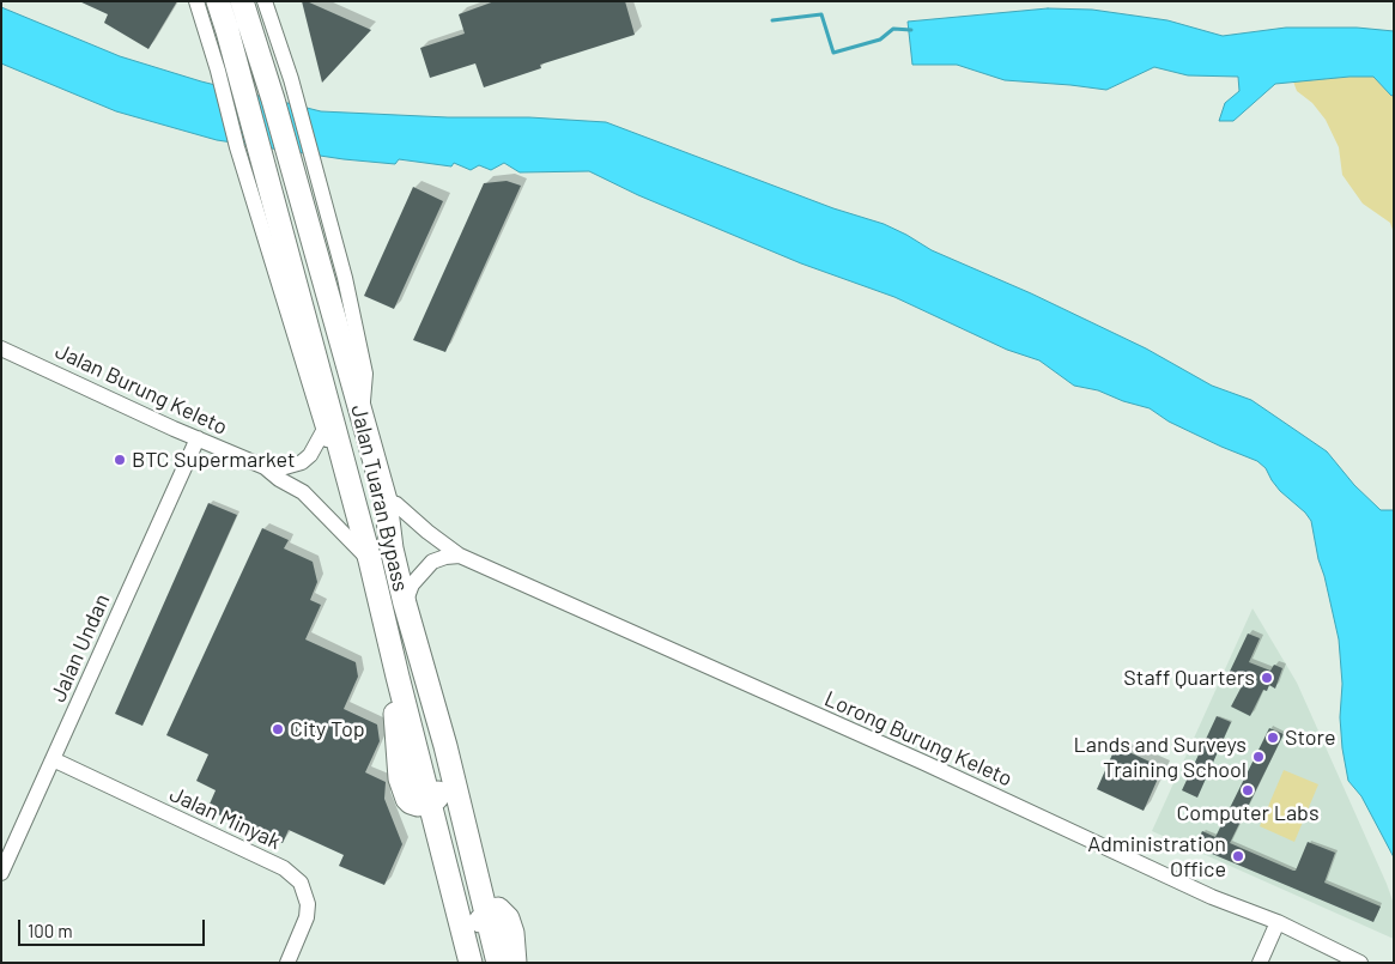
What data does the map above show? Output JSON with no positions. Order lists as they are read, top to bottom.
{
  "streets": {
    "highway": ["Jalan Tuaran Bypass"],
    "street": [
      "Jalan Burung Keleto",
      "Jalan Undan",
      "Lorong Burung Keleto",
      "Jalan Minyak"
    ]
  },
  "crossings": [
    ["Jalan Burung Keleto", "Jalan Tuaran Bypass"],
    ["Jalan Burung Keleto", "Jalan Undan"],
    ["Jalan Tuaran Bypass", "Lorong Burung Keleto"],
    ["Jalan Undan", "Jalan Minyak"]
  ],
  "places": [
    "BTC Supermarket",
    "Staff Quarters",
    "City Top",
    "Store",
    "Lands and Surveys Training School",
    "Computer Labs",
    "Administration Office"
  ],
  "scale_bar": "100 m"
}
